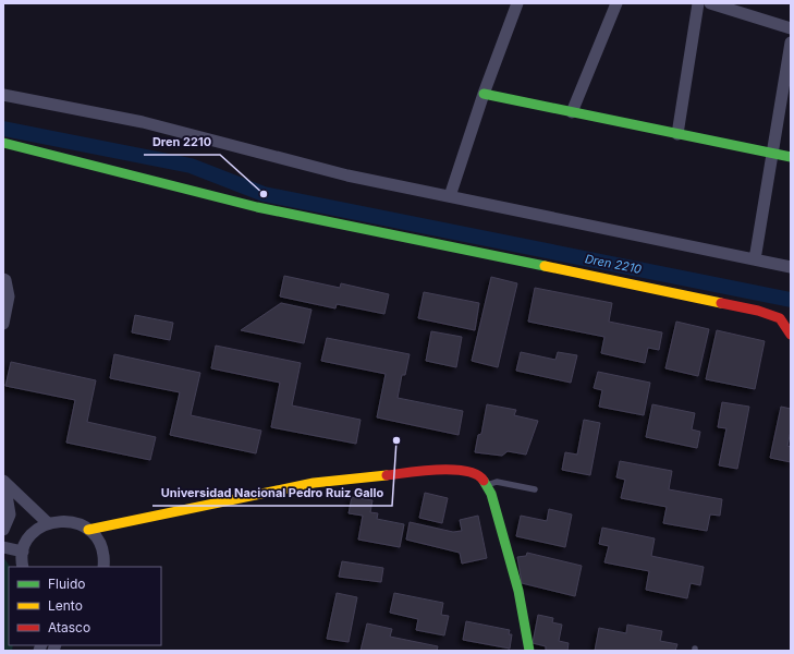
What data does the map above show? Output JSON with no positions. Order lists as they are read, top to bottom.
{
  "water": ["Dren 2210"],
  "places": ["Dren 2210", "Universidad Nacional Pedro Ruiz Gallo"],
  "legend": ["Fluido", "Lento", "Atasco"]
}
